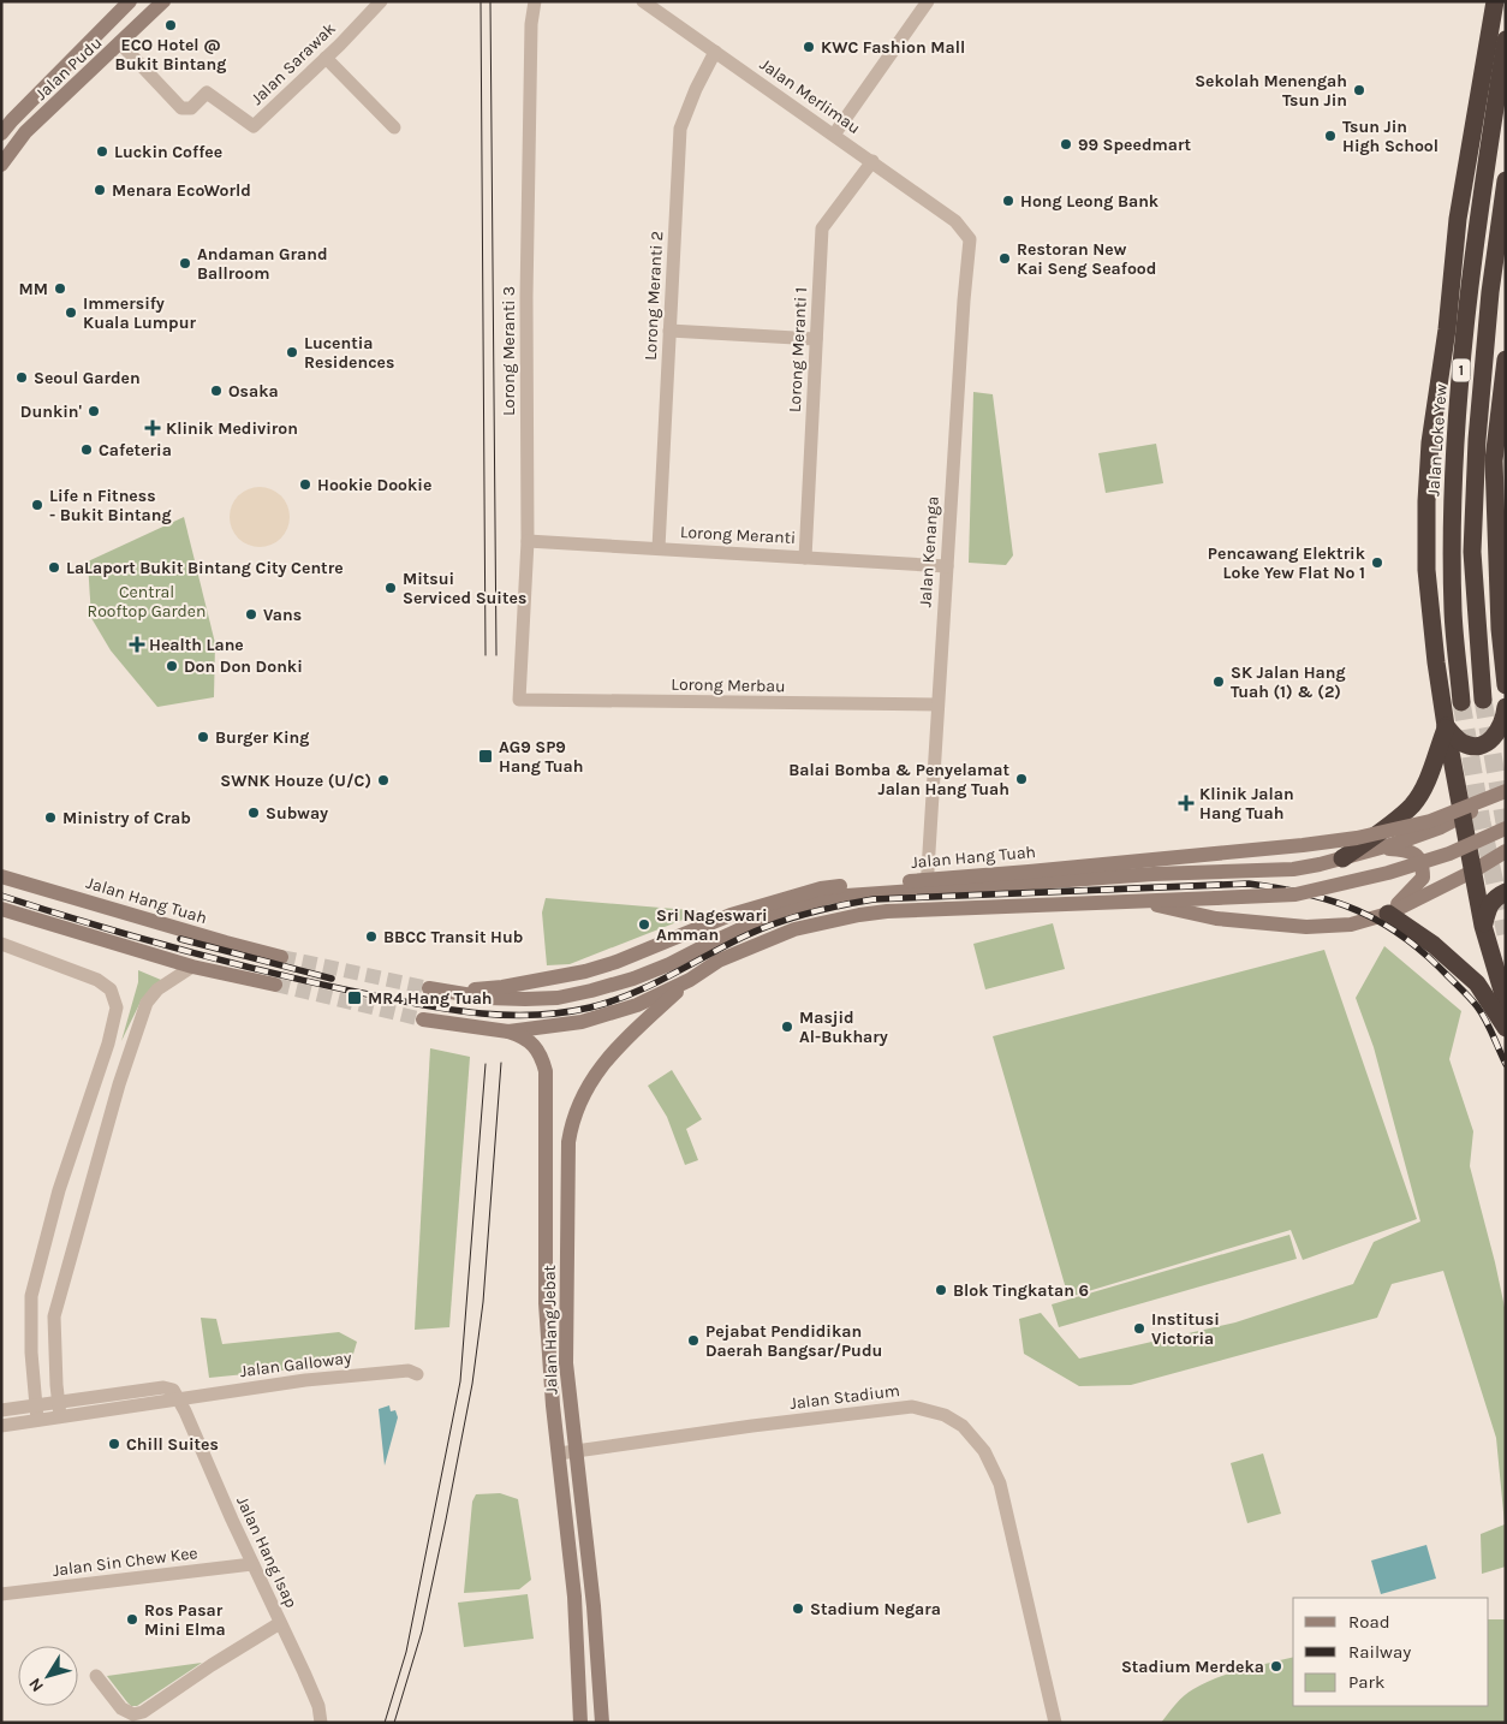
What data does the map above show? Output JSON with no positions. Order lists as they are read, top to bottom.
{
  "streets": {
    "highway": ["1", "Jalan Loke Yew"],
    "main road": ["Jalan Pudu", "Jalan Hang Tuah", "Jalan Hang Jebat"],
    "street": [
      "Jalan Sarawak",
      "Jalan Merlimau",
      "Lorong Meranti 2",
      "Lorong Meranti 1",
      "Lorong Meranti 3",
      "Lorong Meranti",
      "Jalan Kenanga",
      "Lorong Merbau",
      "Jalan Galloway",
      "Jalan Stadium",
      "Jalan Hang Isap",
      "Jalan Sin Chew Kee"
    ]
  },
  "crossings": [
    ["Jalan Sarawak", "Jalan Pudu"],
    ["Jalan Merlimau", "Lorong Meranti 2"],
    ["Jalan Merlimau", "Lorong Meranti 1"],
    ["Jalan Merlimau", "Jalan Kenanga"],
    ["Lorong Meranti 2", "Lorong Meranti"],
    ["Lorong Meranti 1", "Lorong Meranti"],
    ["Lorong Meranti 3", "Lorong Meranti"],
    ["Lorong Meranti 3", "Lorong Merbau"],
    ["Lorong Meranti", "Jalan Kenanga"],
    ["Jalan Kenanga", "Lorong Merbau"],
    ["Jalan Kenanga", "Jalan Hang Tuah"],
    ["Jalan Hang Jebat", "Jalan Stadium"],
    ["Jalan Galloway", "Jalan Hang Isap"],
    ["Jalan Hang Isap", "Jalan Sin Chew Kee"]
  ],
  "parks": ["Central Rooftop Garden"],
  "places": {
    "other": [
      "ECO Hotel @ Bukit Bintang",
      "KWC Fashion Mall",
      "Sekolah Menengah Tsun Jin",
      "Tsun Jin High School",
      "99 Speedmart",
      "Luckin Coffee",
      "Menara EcoWorld",
      "Hong Leong Bank",
      "Restoran New Kai Seng Seafood",
      "Andaman Grand Ballroom",
      "MM",
      "Immersify Kuala Lumpur",
      "Lucentia Residences",
      "Seoul Garden",
      "Osaka",
      "Dunkin'",
      "Cafeteria",
      "Hookie Dookie",
      "Life n Fitness - Bukit Bintang",
      "Pencawang Elektrik Loke Yew Flat No 1",
      "LaLaport Bukit Bintang City Centre",
      "Mitsui Serviced Suites",
      "Vans",
      "Don Don Donki",
      "SK Jalan Hang Tuah (1) & (2)",
      "Burger King",
      "Balai Bomba & Penyelamat Jalan Hang Tuah",
      "SWNK Houze (U/C)",
      "Subway",
      "Ministry of Crab",
      "Sri Nageswari Amman",
      "BBCC Transit Hub",
      "Masjid Al-Bukhary",
      "Blok Tingkatan 6",
      "Institusi Victoria",
      "Pejabat Pendidikan Daerah Bangsar/Pudu",
      "Chill Suites",
      "Stadium Negara",
      "Ros Pasar Mini Elma",
      "Stadium Merdeka"
    ],
    "health": ["Klinik Mediviron", "Health Lane", "Klinik Jalan Hang Tuah"],
    "transit": ["AG9 SP9 Hang Tuah", "MR4 Hang Tuah"]
  },
  "legend": ["Road", "Railway", "Park"],
  "north": "bottom left"
}
